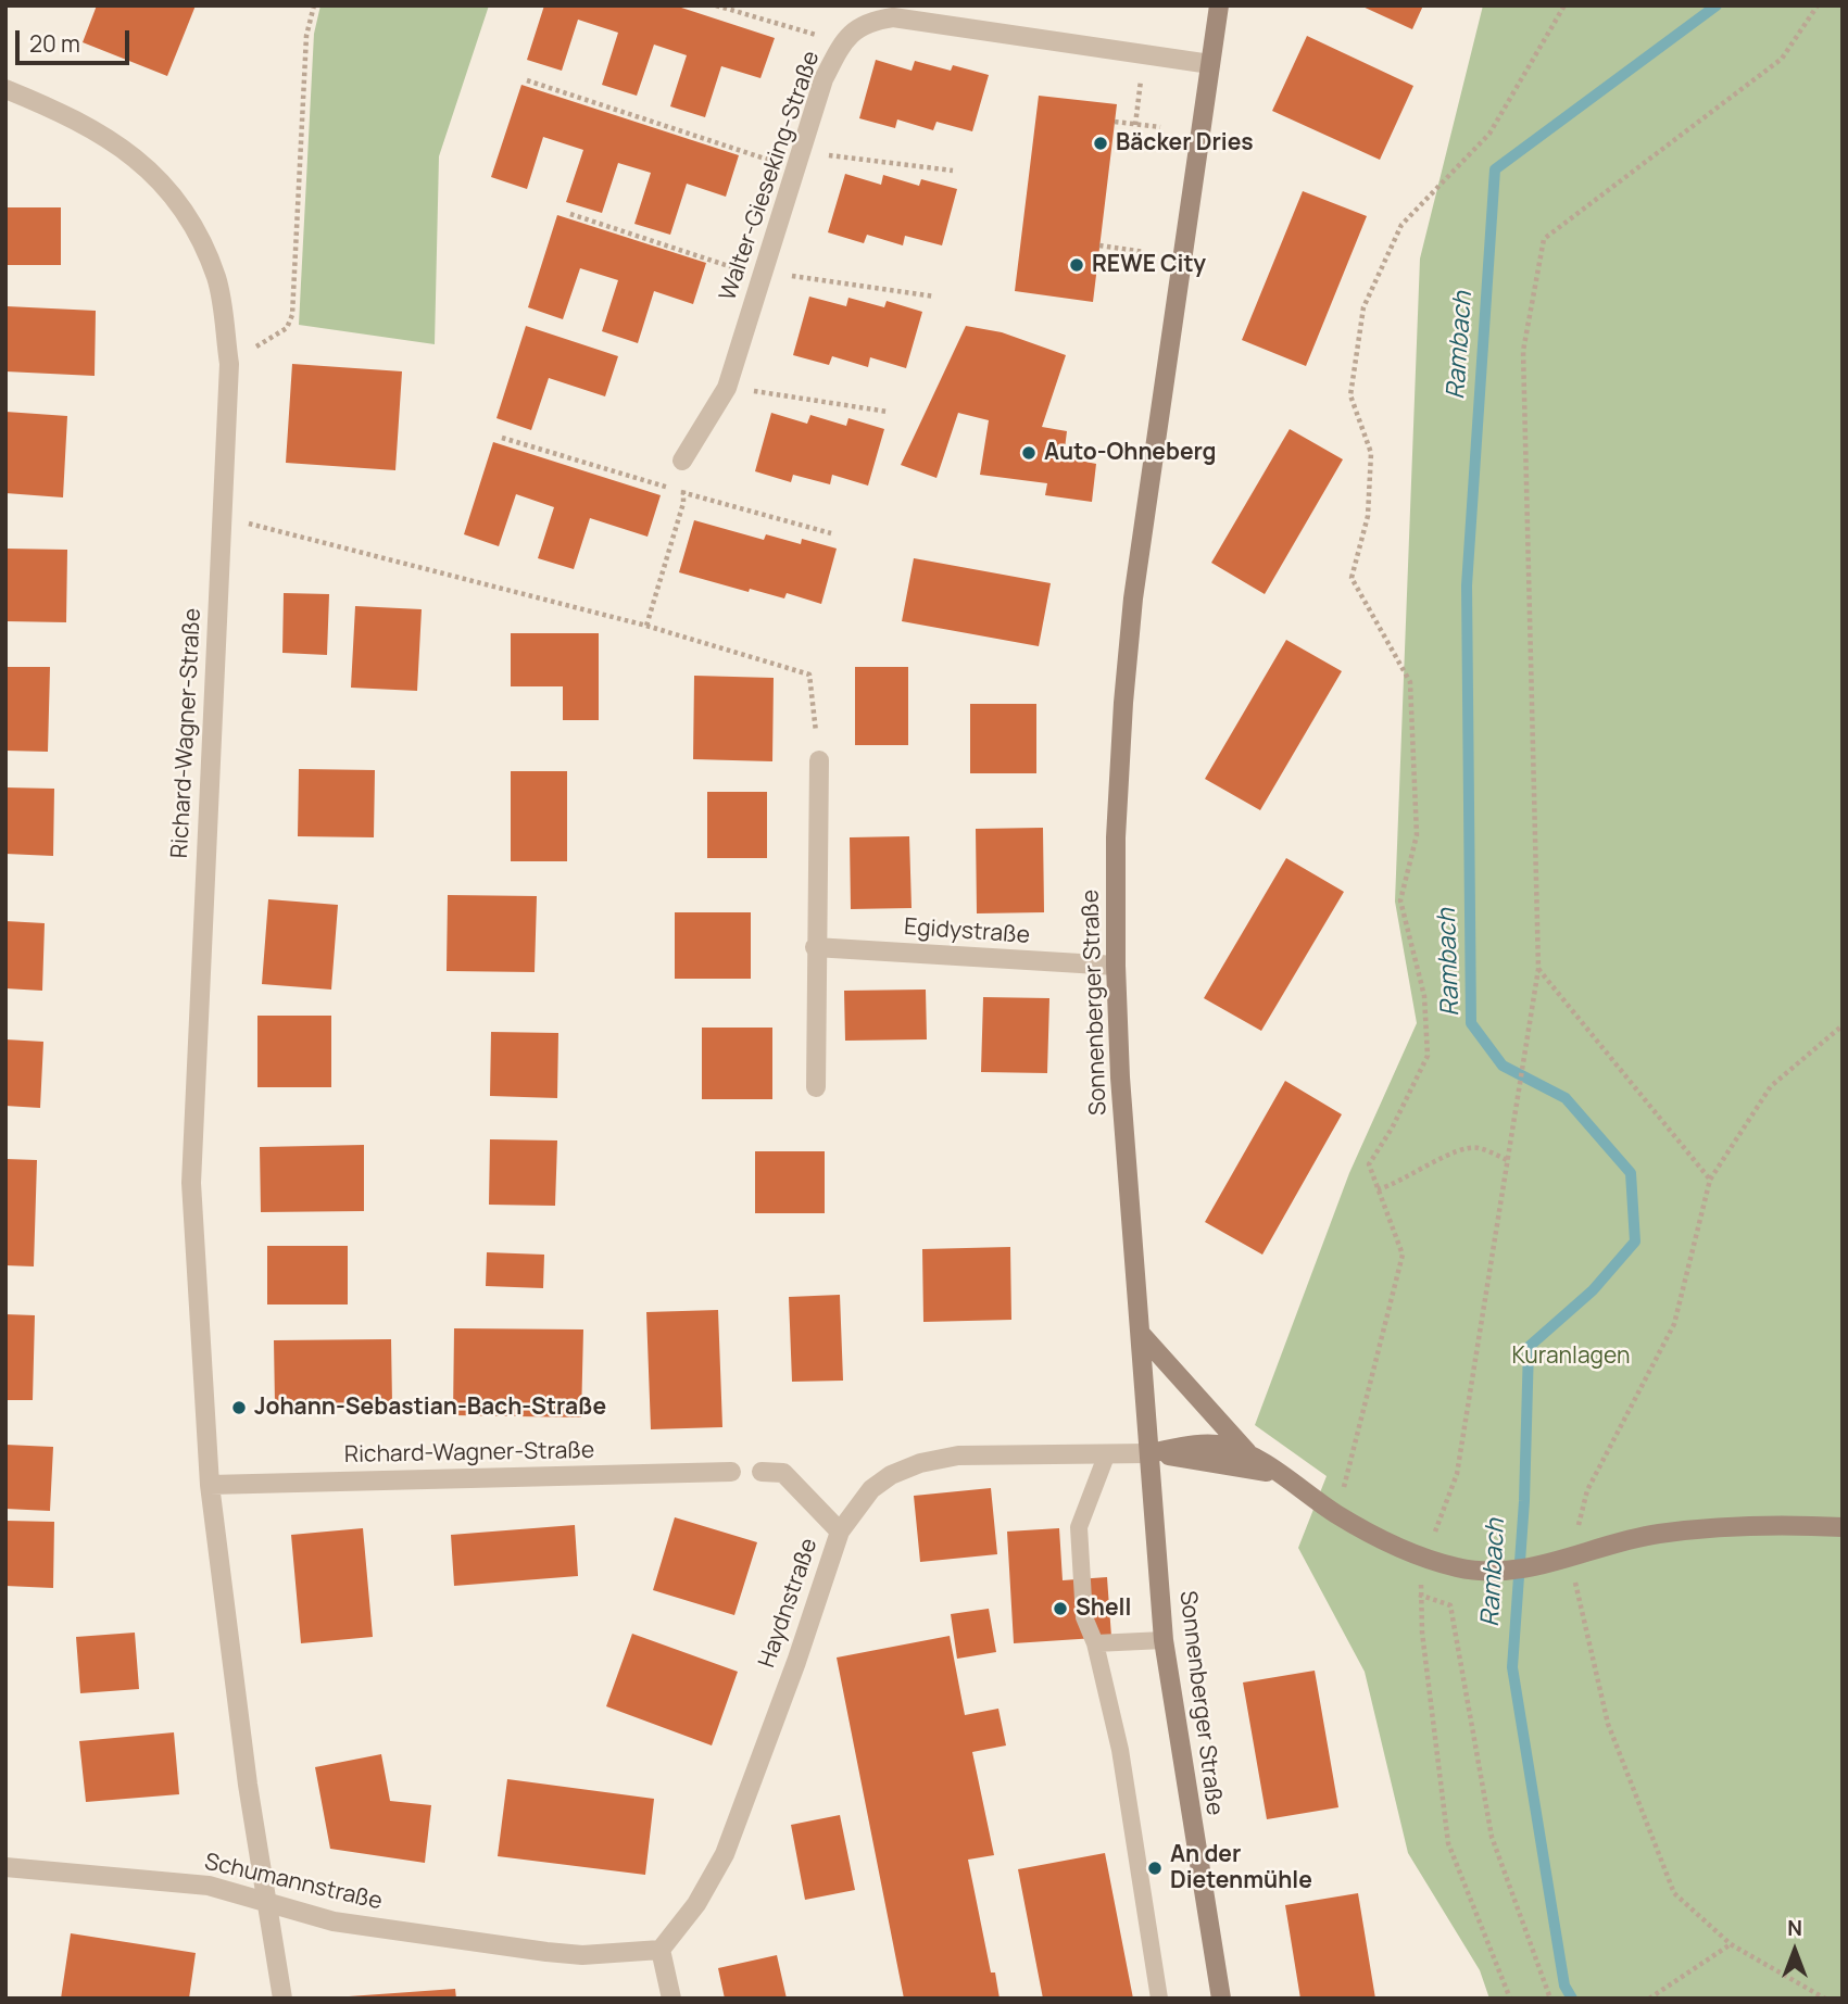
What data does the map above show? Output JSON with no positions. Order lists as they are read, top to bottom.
{
  "streets": {
    "main road": ["Sonnenberger Straße"],
    "street": [
      "Walter-Gieseking-Straße",
      "Richard-Wagner-Straße",
      "Egidystraße",
      "Haydnstraße",
      "Schumannstraße"
    ]
  },
  "crossings": [
    ["Walter-Gieseking-Straße", "Sonnenberger Straße"],
    ["Richard-Wagner-Straße", "Schumannstraße"],
    ["Egidystraße", "Sonnenberger Straße"],
    ["Sonnenberger Straße", "Haydnstraße"],
    ["Haydnstraße", "Schumannstraße"]
  ],
  "water": ["Rambach"],
  "parks": ["Kuranlagen"],
  "places": [
    "Bäcker Dries",
    "REWE City",
    "Auto-Ohneberg",
    "Johann-Sebastian-Bach-Straße",
    "Shell",
    "An der Dietenmühle"
  ],
  "scale_bar": "20 m",
  "north": "top"
}
